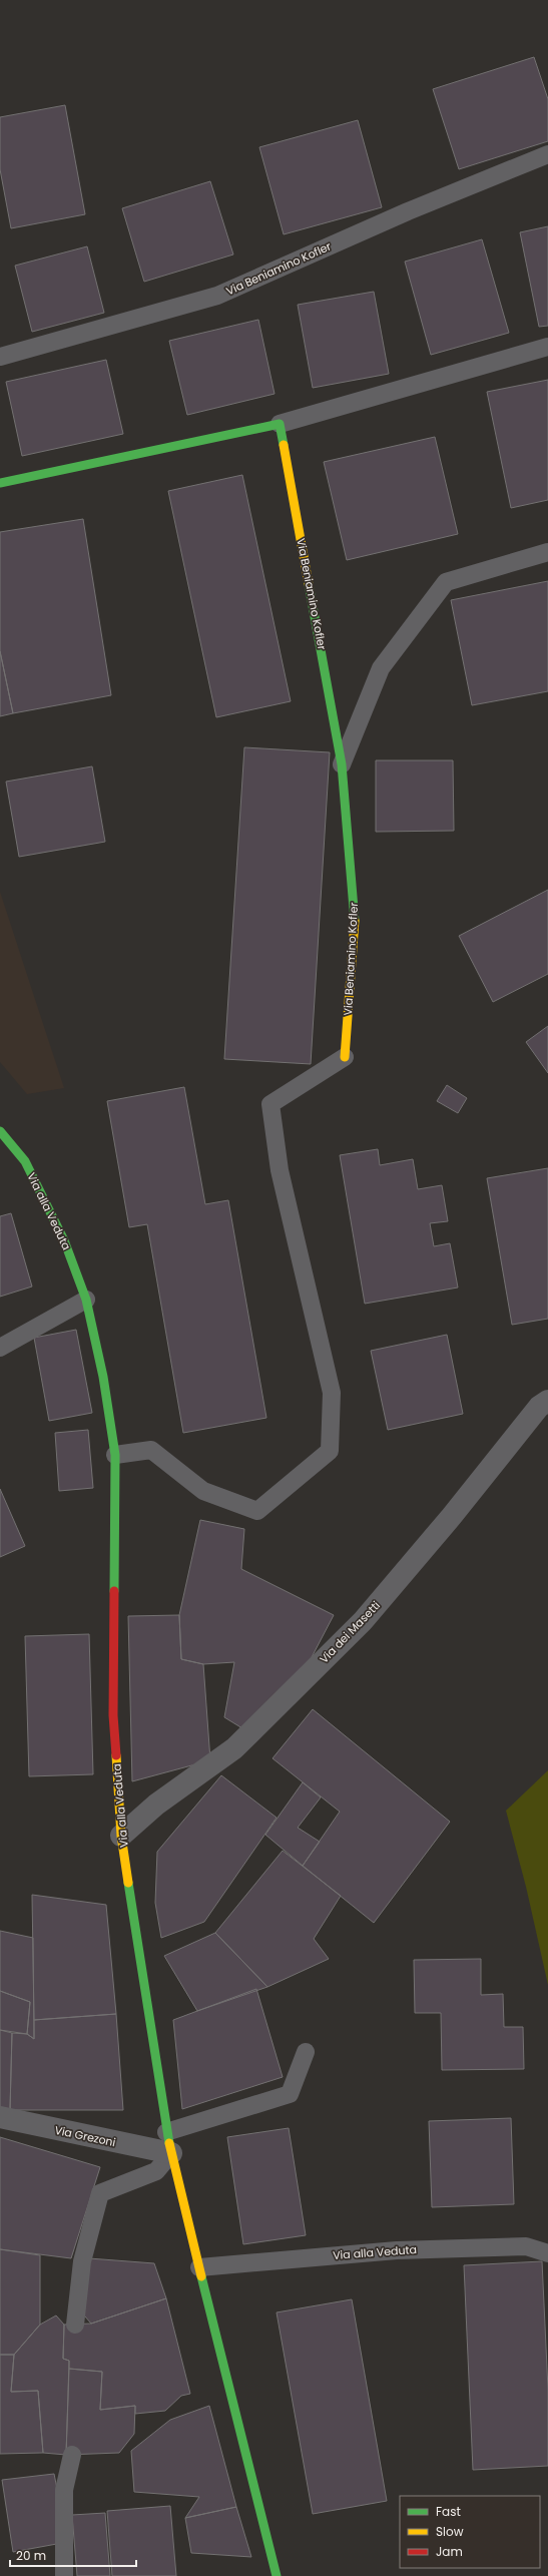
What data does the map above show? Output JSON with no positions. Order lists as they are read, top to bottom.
{
  "streets": {
    "street": [
      "Via Beniamino Kofler",
      "Via alla Veduta",
      "Via dei Masetti",
      "Via Grezoni"
    ]
  },
  "crossings": [
    ["Via alla Veduta", "Via dei Masetti"],
    ["Via alla Veduta", "Via Grezoni"]
  ],
  "legend": ["Fast", "Slow", "Jam"],
  "scale_bar": "20 m"
}
